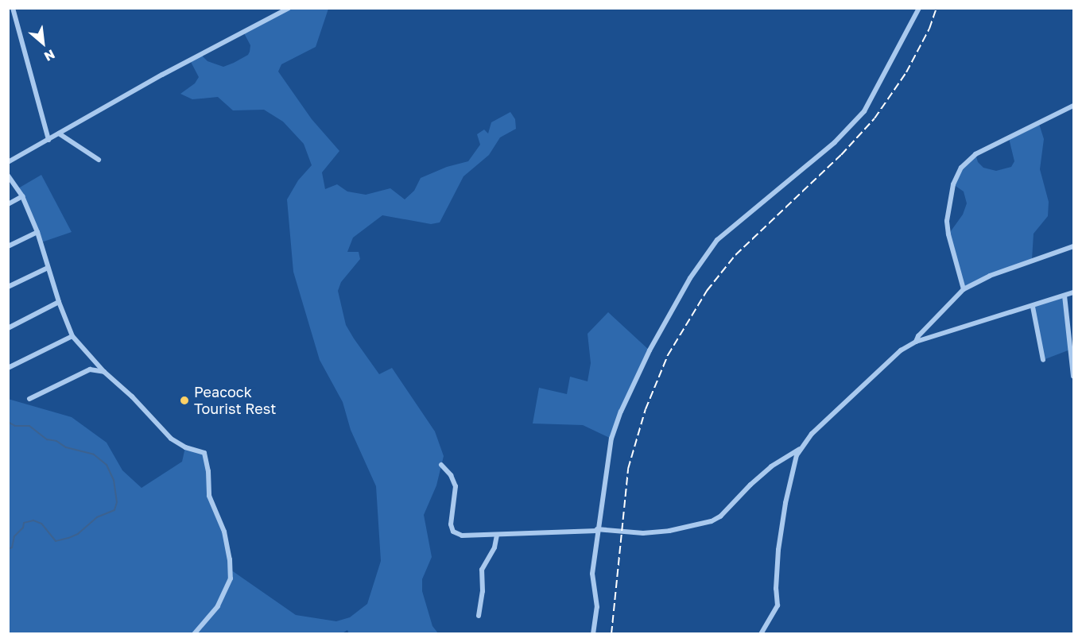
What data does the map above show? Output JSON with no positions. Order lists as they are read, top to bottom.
{
  "places": ["Peacock Tourist Rest"],
  "north": "bottom right"
}
